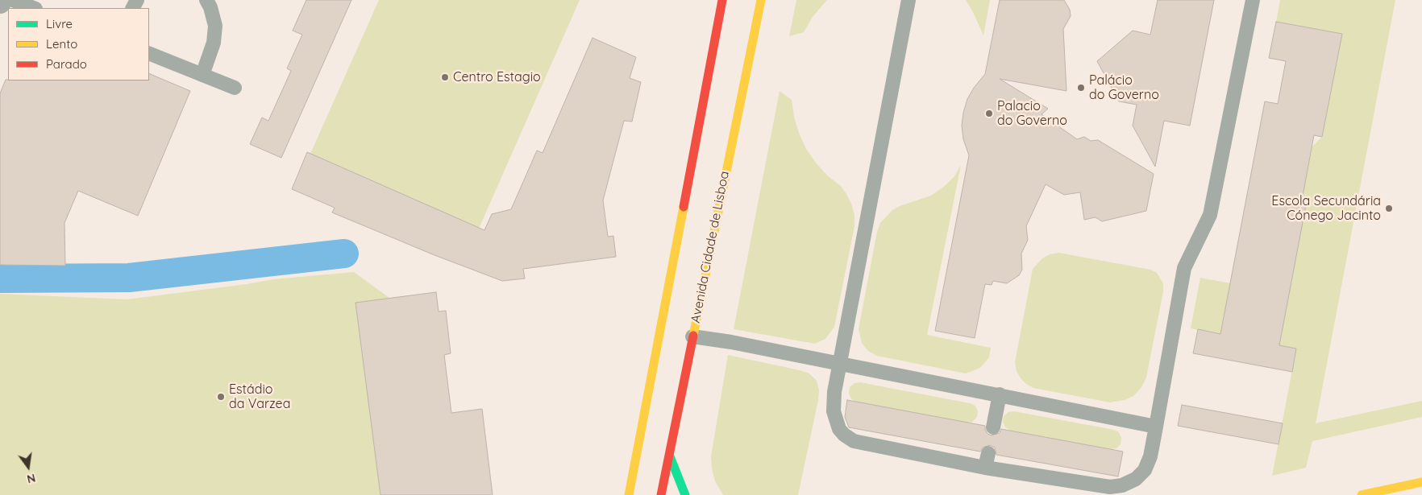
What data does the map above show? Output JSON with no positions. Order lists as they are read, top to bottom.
{
  "streets": {
    "main road": ["Avenida Cidade de Lisboa"]
  },
  "places": [
    "Centro Estagio",
    "Palácio do Governo",
    "Palacio do Governo",
    "Escola Secundária Cónego Jacinto",
    "Estádio da Varzea"
  ],
  "legend": ["Livre", "Lento", "Parado"],
  "north": "bottom"
}
